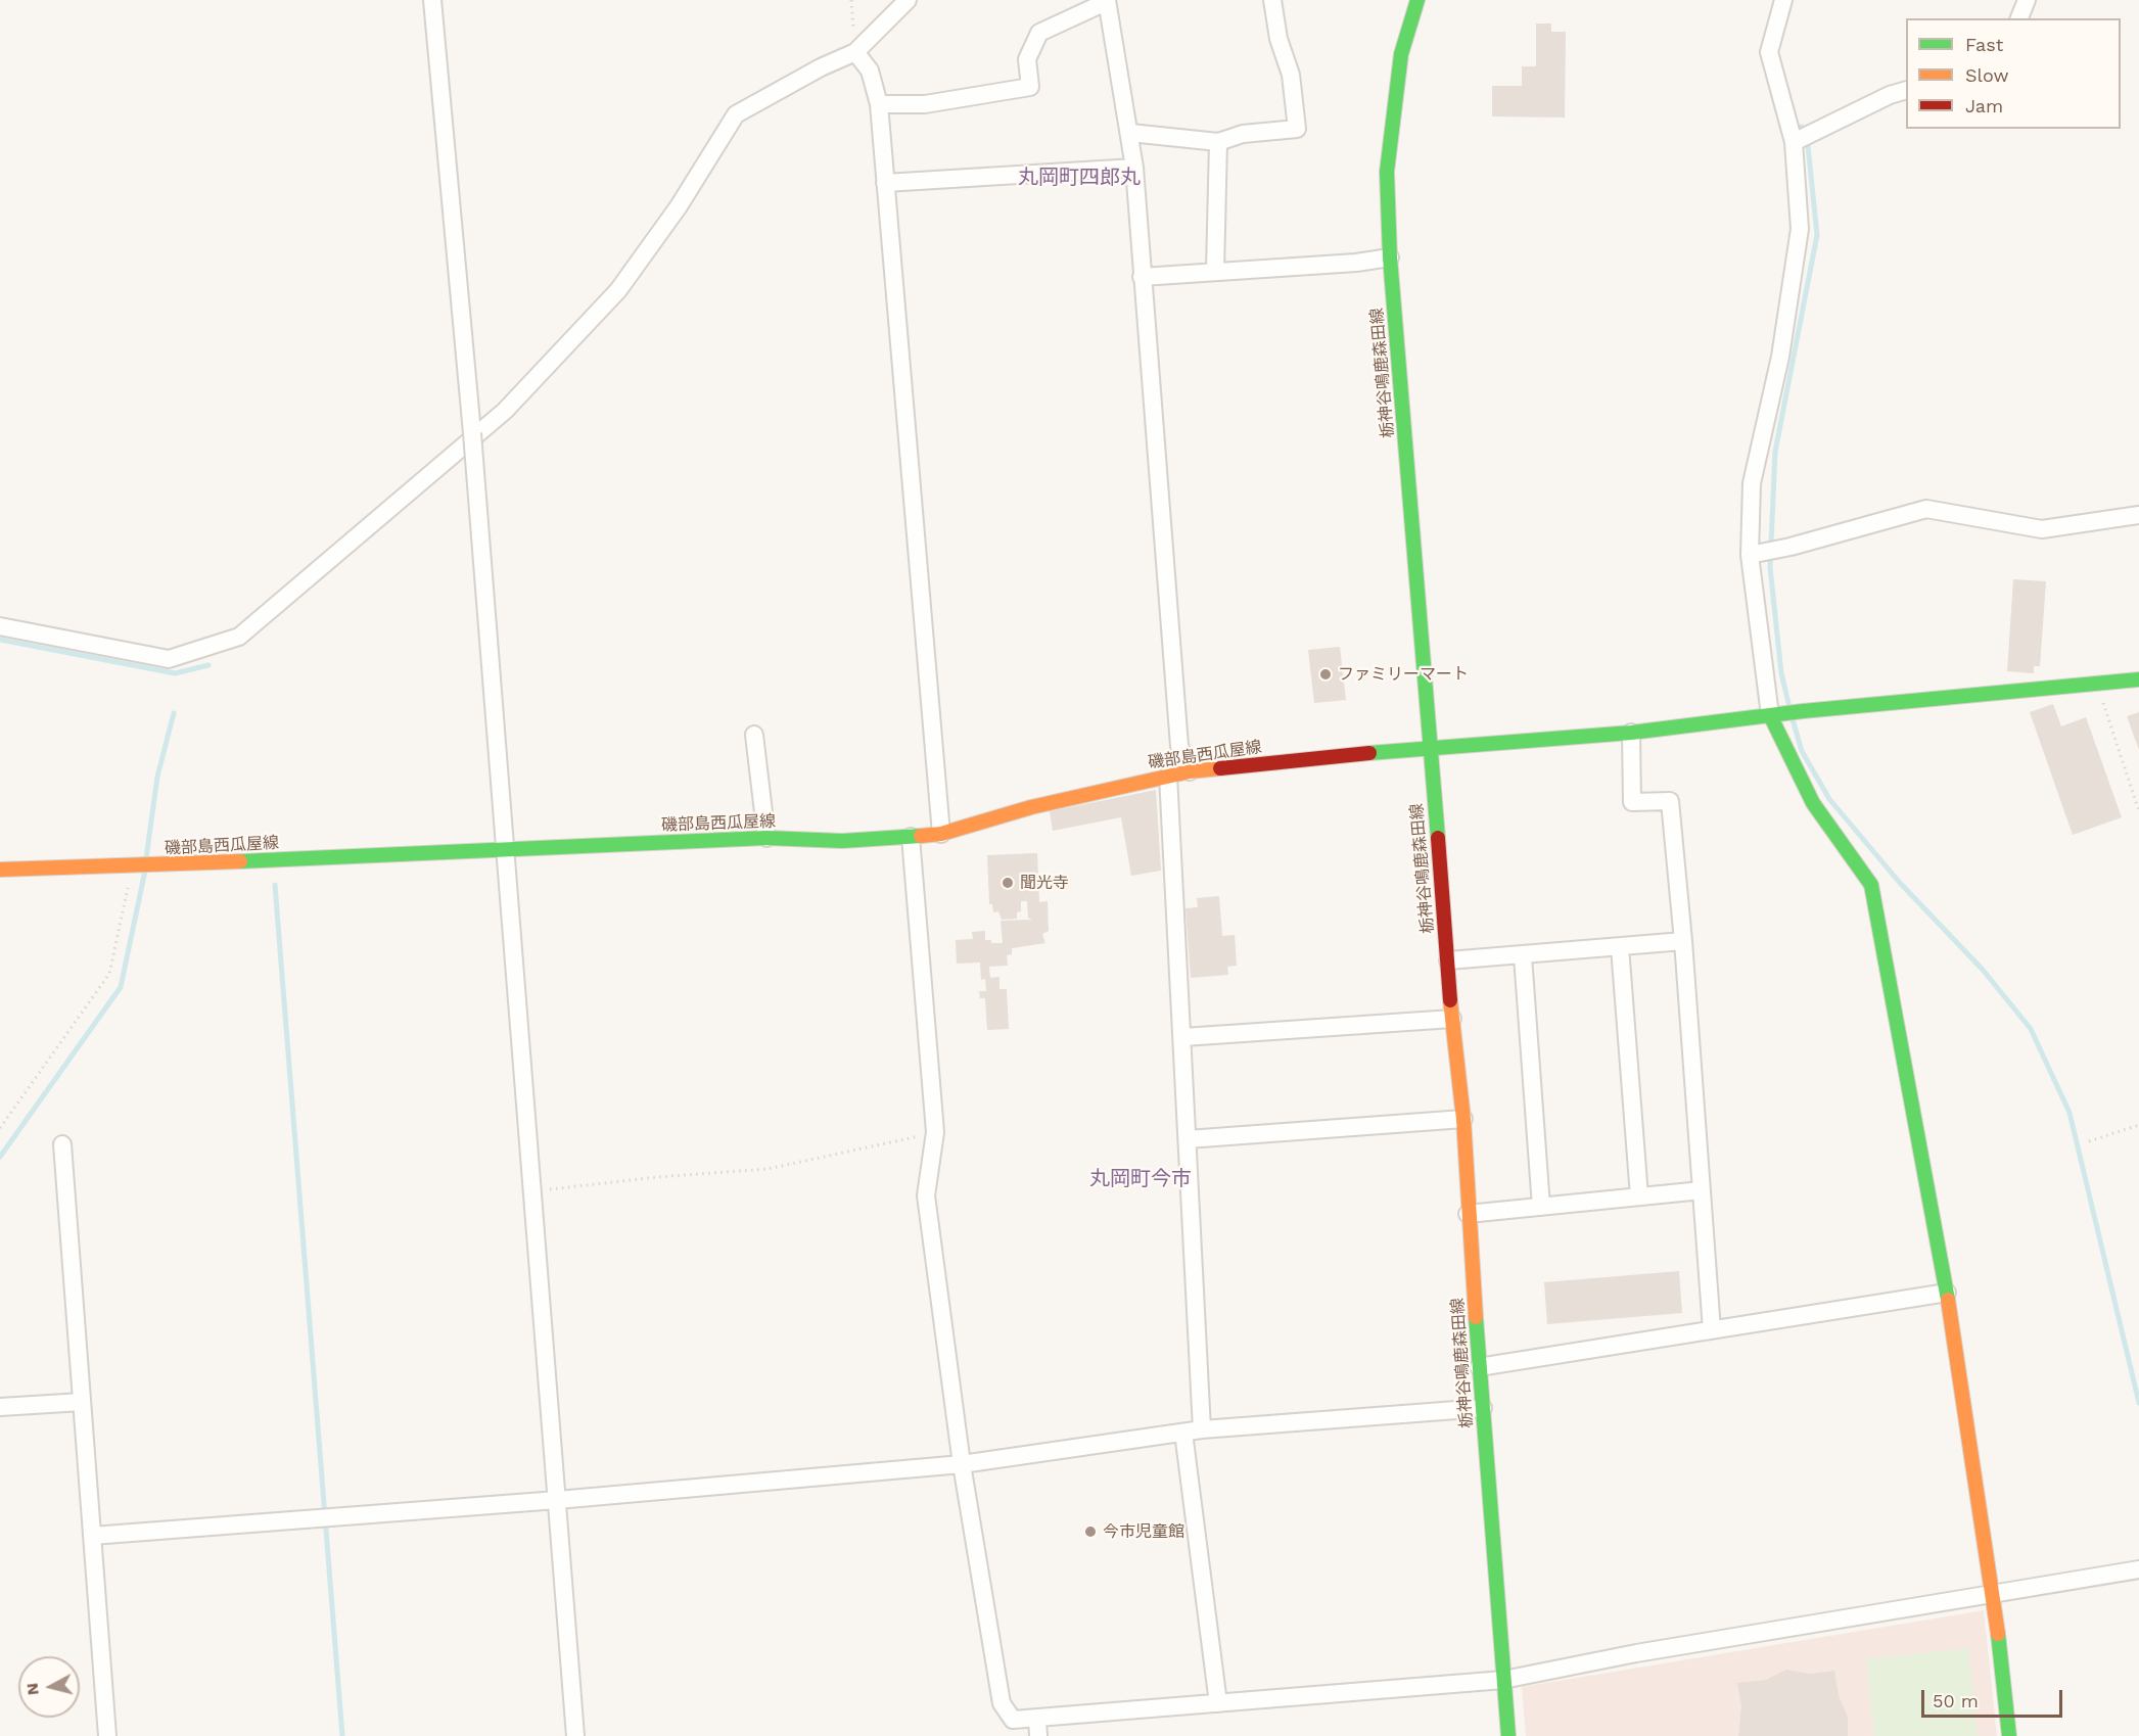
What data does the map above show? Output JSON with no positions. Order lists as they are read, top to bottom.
{
  "streets": {
    "main road": ["栃神谷鳴鹿森田線", "磯部島西瓜屋線"]
  },
  "crossings": [
    ["栃神谷鳴鹿森田線", "磯部島西瓜屋線"]
  ],
  "districts": ["丸岡町四郎丸", "丸岡町今市"],
  "places": ["ファミリーマート", "聞光寺", "今市児童館"],
  "legend": ["Fast", "Slow", "Jam"],
  "scale_bar": "50 m",
  "north": "left"
}
